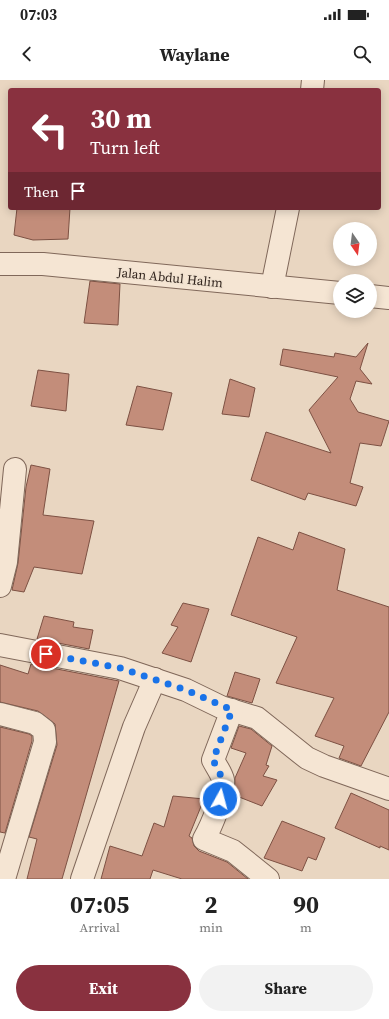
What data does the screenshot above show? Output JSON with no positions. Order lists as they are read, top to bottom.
{
  "streets": {
    "street": ["Jalan Abdul Halim"]
  },
  "north": "bottom",
  "page": {
    "status": "07:03",
    "header": "Waylane",
    "turn": ["30 m", "Turn left"],
    "then": "Then",
    "eta": [
      "07:05",
      "Arrival",
      "2",
      "min",
      "90",
      "m"
    ],
    "buttons": ["Exit", "Share"]
  }
}
